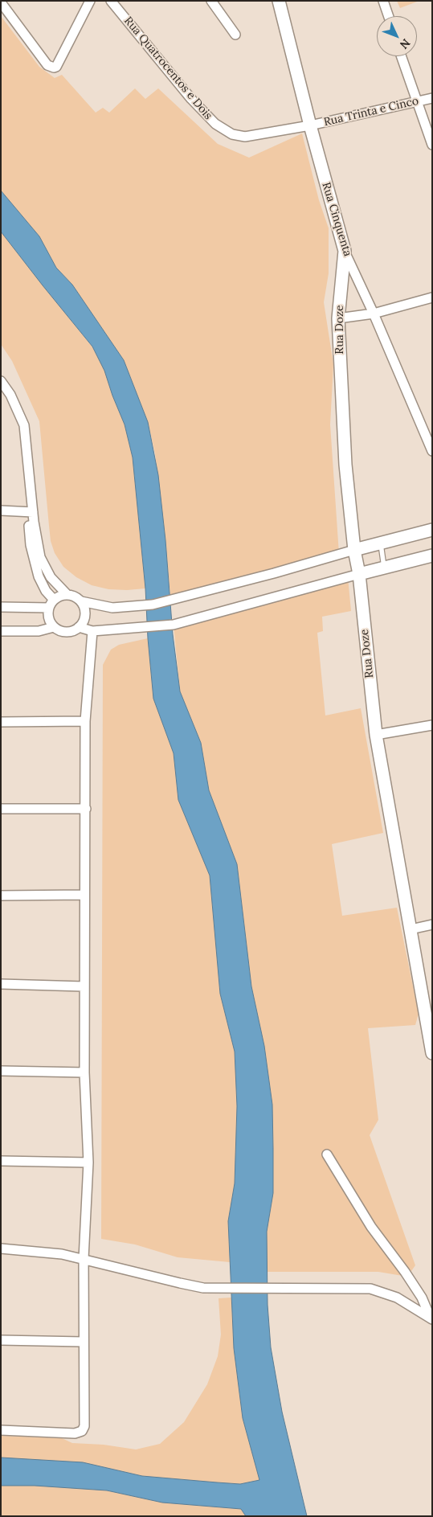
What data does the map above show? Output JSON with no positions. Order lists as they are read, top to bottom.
{
  "streets": {
    "street": [
      "Rua Quatrocentos e Dois",
      "Rua Trinta e Cinco",
      "Rua Cinquenta",
      "Rua Doze"
    ]
  },
  "crossings": [
    ["Rua Quatrocentos e Dois", "Rua Trinta e Cinco"],
    ["Rua Trinta e Cinco", "Rua Cinquenta"],
    ["Rua Cinquenta", "Rua Doze"]
  ],
  "north": "bottom right"
}
